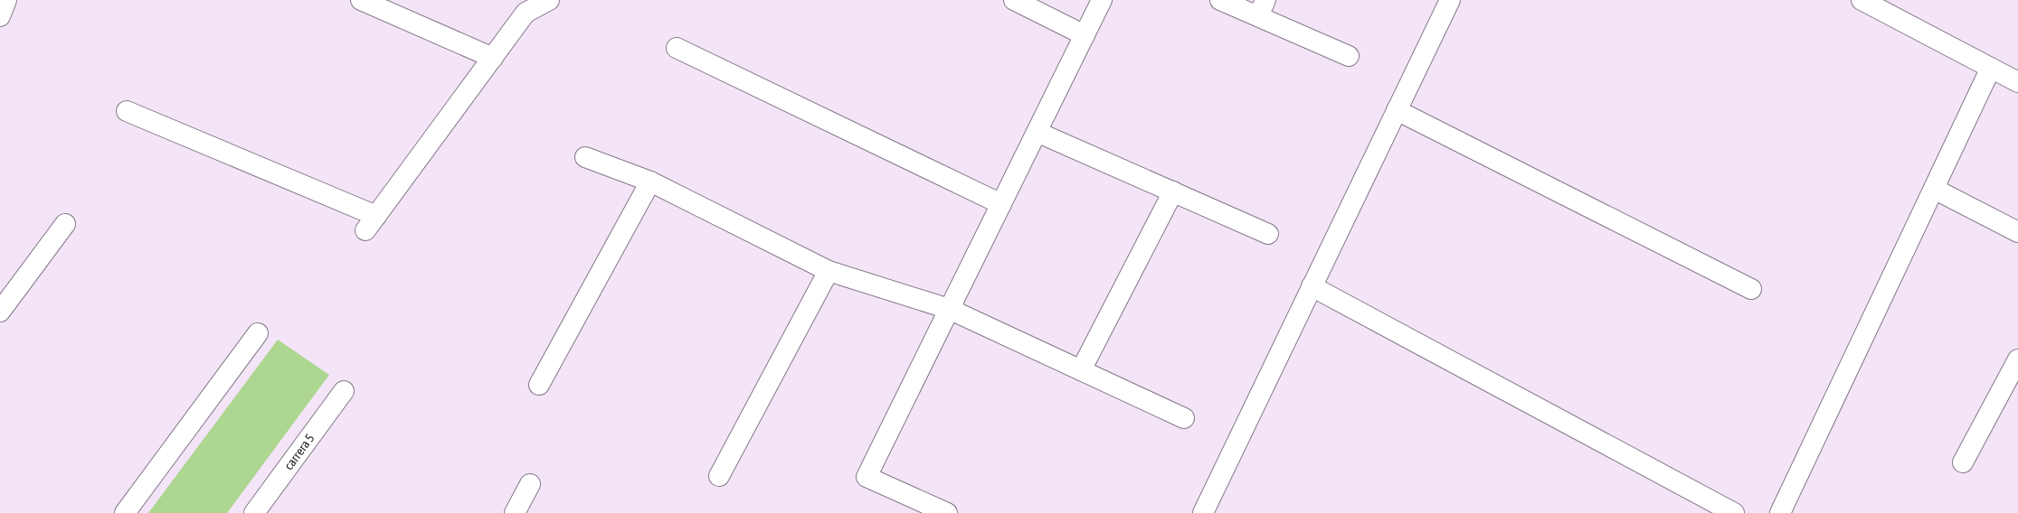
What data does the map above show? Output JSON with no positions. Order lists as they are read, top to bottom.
{
  "streets": {
    "street": ["carrera 5"]
  }
}
